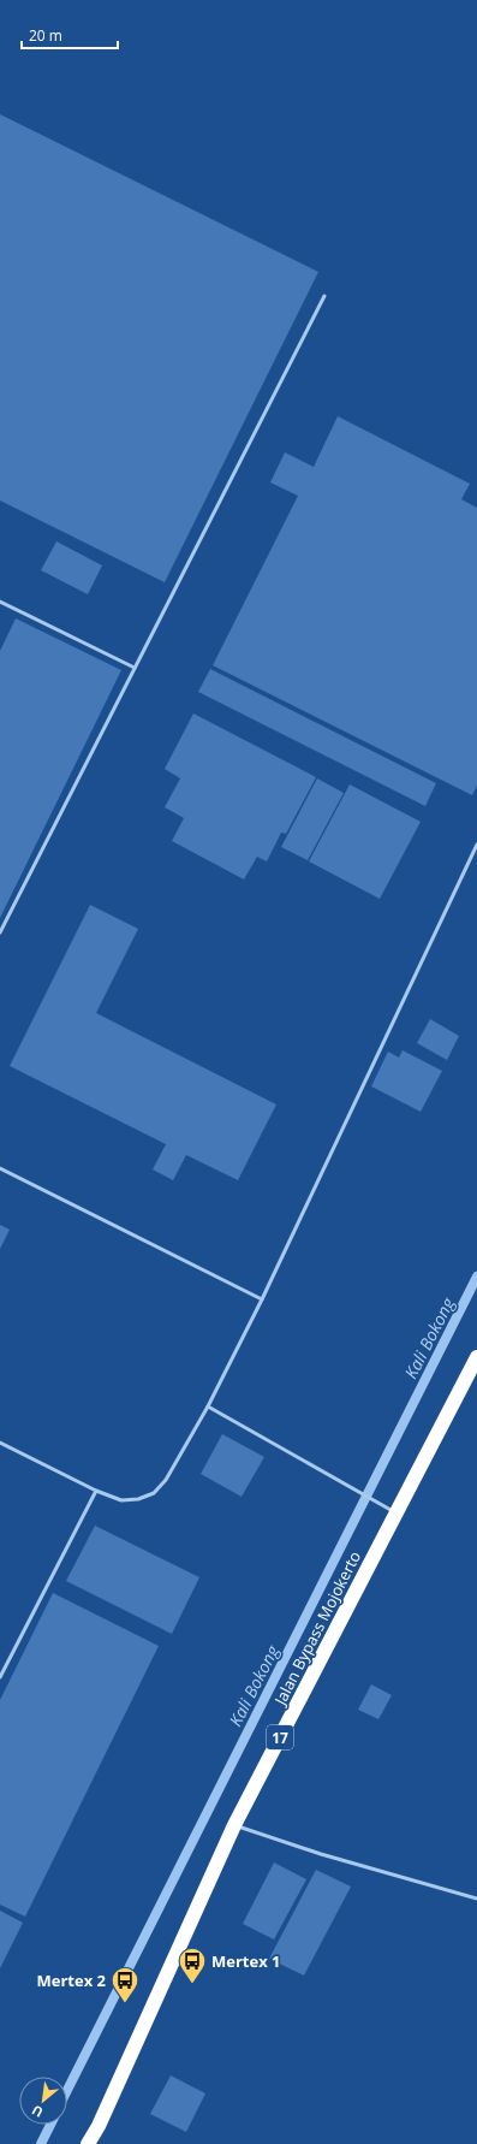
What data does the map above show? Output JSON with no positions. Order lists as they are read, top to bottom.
{
  "streets": {
    "highway": ["Jalan Bypass Mojokerto", "17"]
  },
  "water": ["Kali Bokong"],
  "places": {
    "bus stop": ["Mertex 1", "Mertex 2"]
  },
  "scale_bar": "20 m",
  "north": "bottom left"
}
